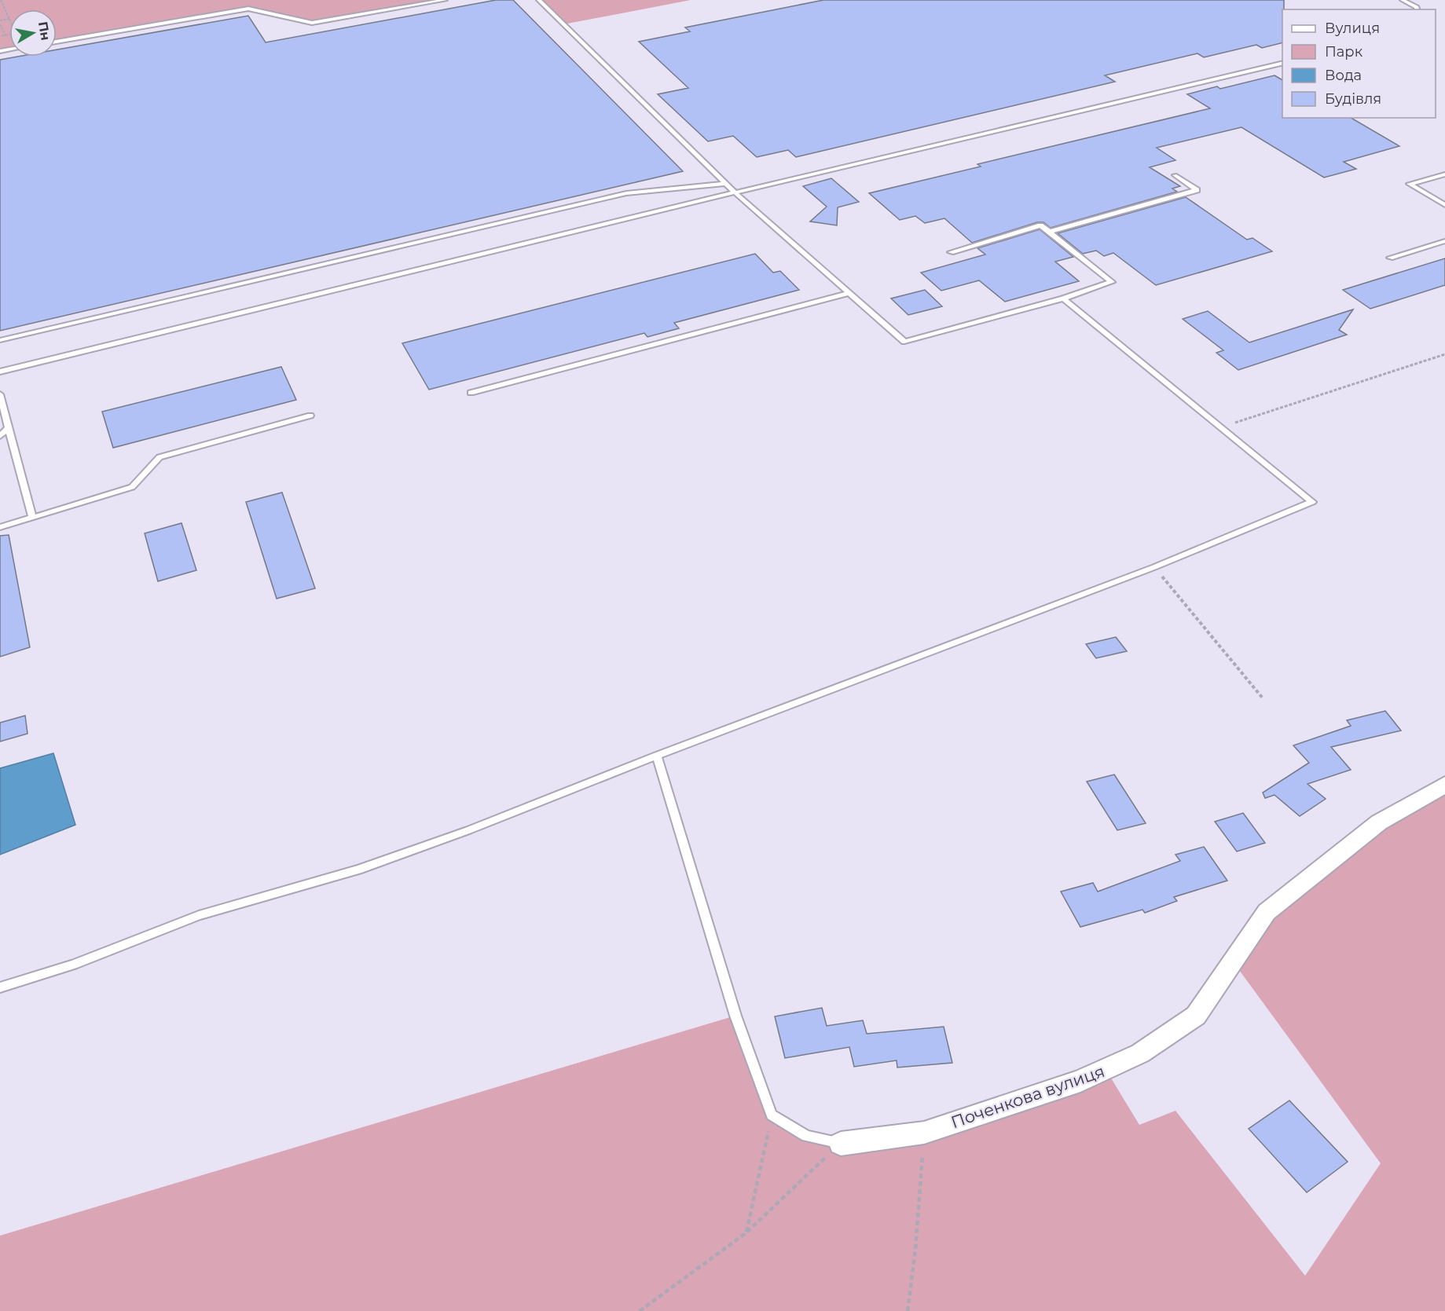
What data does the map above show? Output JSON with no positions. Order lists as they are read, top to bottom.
{
  "streets": {
    "street": ["Поченкова вулиця"]
  },
  "legend": [
    "Вулиця",
    "Парк",
    "Вода",
    "Будівля"
  ],
  "north": "right"
}
